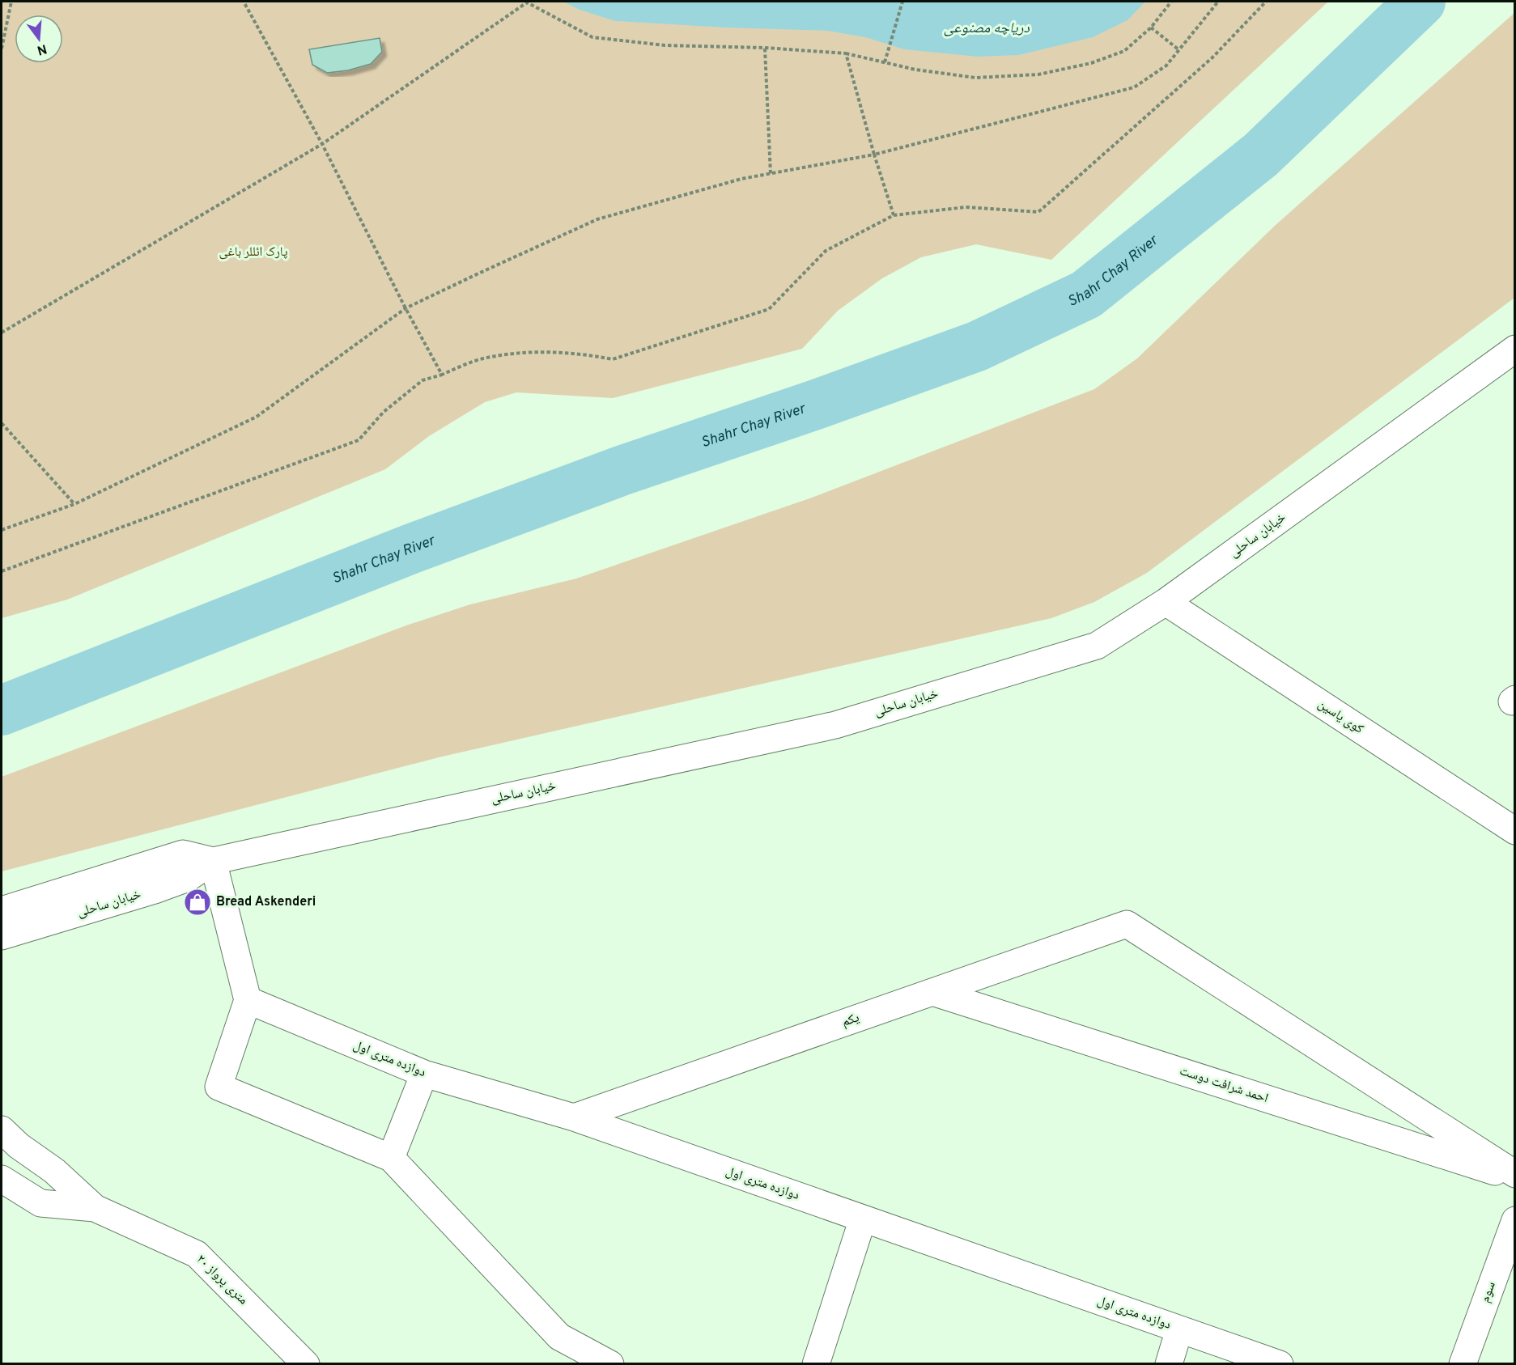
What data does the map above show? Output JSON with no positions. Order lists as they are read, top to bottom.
{
  "streets": {
    "street": [
      "خیابان ساحلی",
      "کوی یاسین",
      "یکم",
      "دوازده متری اول",
      "احمد شرافت دوست",
      "۲۰ متری پرواز",
      "سوم"
    ]
  },
  "crossings": [
    ["خیابان ساحلی", "کوی یاسین"],
    ["یکم", "دوازده متری اول"],
    ["یکم", "احمد شرافت دوست"]
  ],
  "water": ["دریاچه مصنوعی", "Shahr Chay River"],
  "parks": ["پارک ائللر باغی"],
  "places": {
    "shop": ["Bread Askenderi"]
  },
  "north": "bottom"
}
